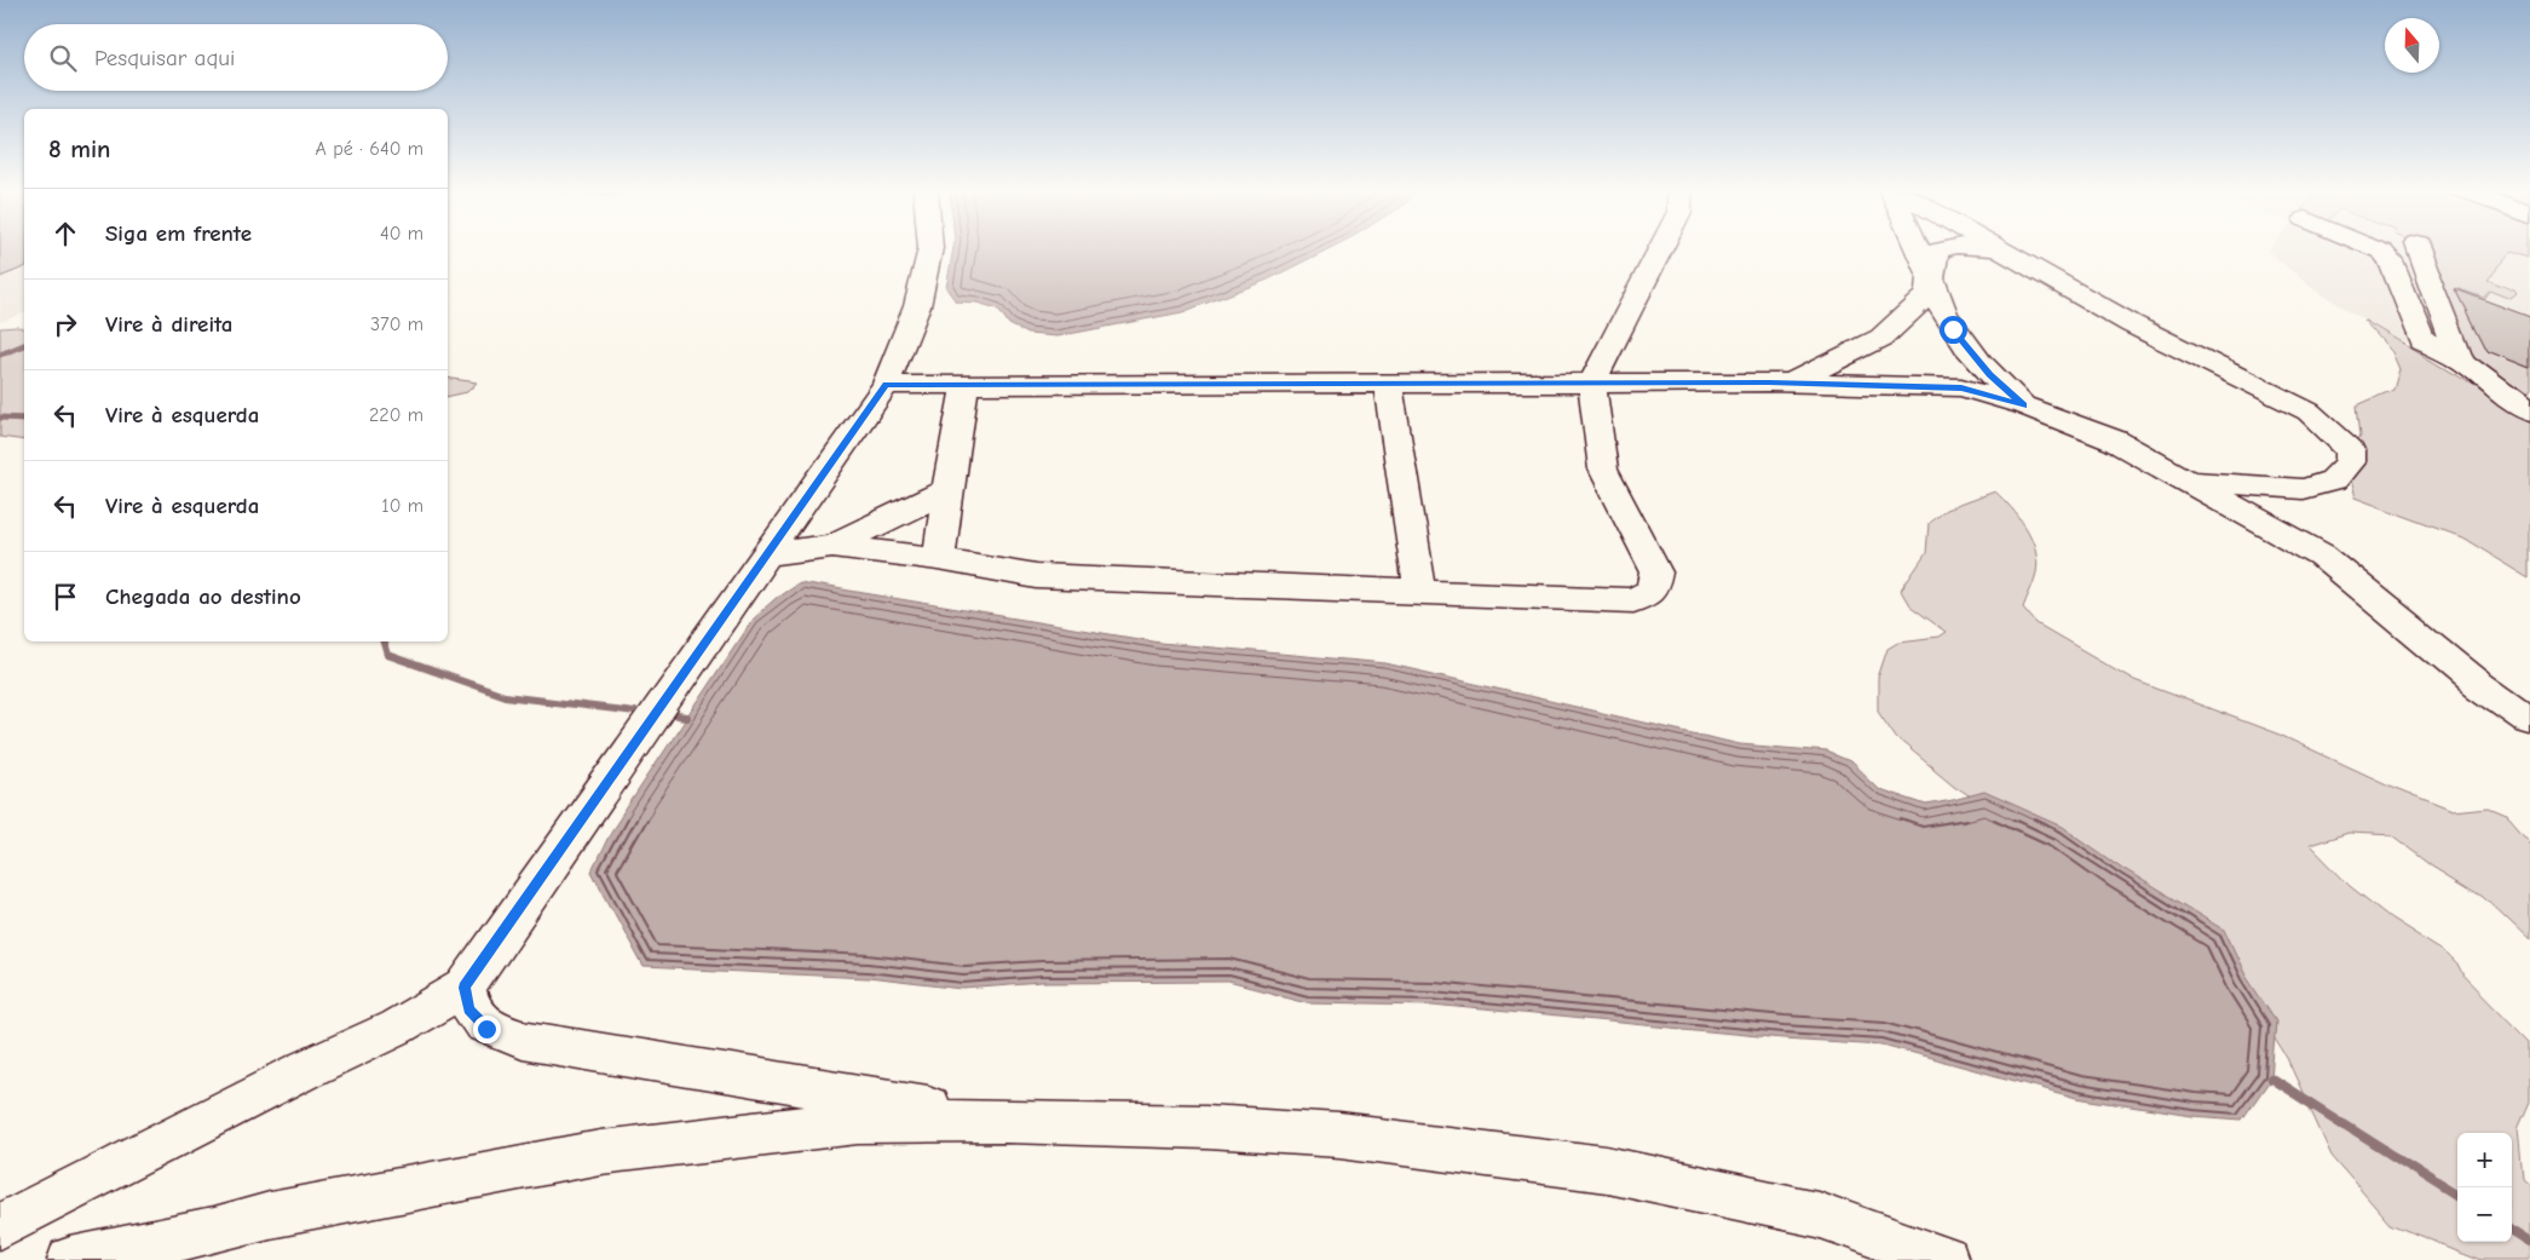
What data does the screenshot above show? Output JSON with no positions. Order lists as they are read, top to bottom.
{
  "north": "top",
  "page": {
    "search": "Pesquisar aqui",
    "heading": ["8 min", "A pé · 640 m"],
    "list": [
      ["Siga em frente", "40 m"],
      ["Vire à direita", "370 m"],
      ["Vire à esquerda", "220 m"],
      ["Vire à esquerda", "10 m"],
      "Chegada ao destino"
    ],
    "map_buttons": ["+", "−"]
  }
}
